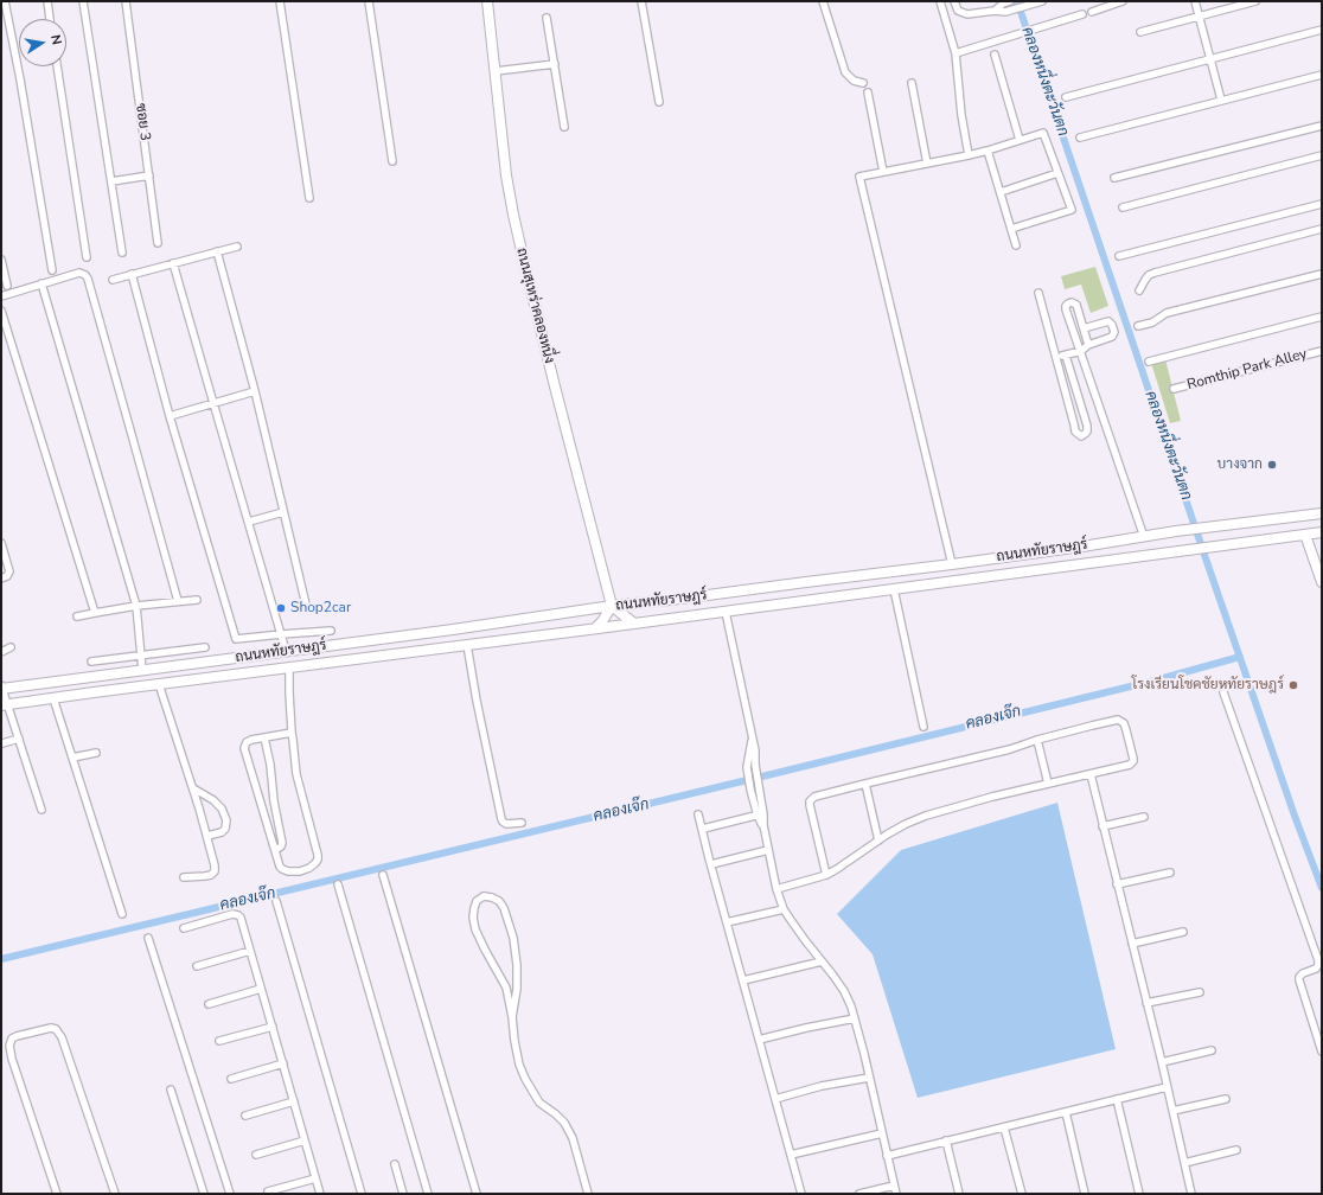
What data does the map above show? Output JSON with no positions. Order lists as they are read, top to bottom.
{
  "streets": {
    "main road": ["ถนนสุเหร่าคลองหนึ่ง", "ถนนหทัยราษฎร์"],
    "street": ["ซอย 3", "Romthip Park Alley"]
  },
  "crossings": [
    ["ถนนสุเหร่าคลองหนึ่ง", "ถนนหทัยราษฎร์"]
  ],
  "water": ["คลองหนึ่งตะวันตก", "คลองเจ๊ก"],
  "places": ["บางจาก", "Shop2car", "โรงเรียนโชคชัยหทัยราษฎร์"],
  "north": "right"
}
